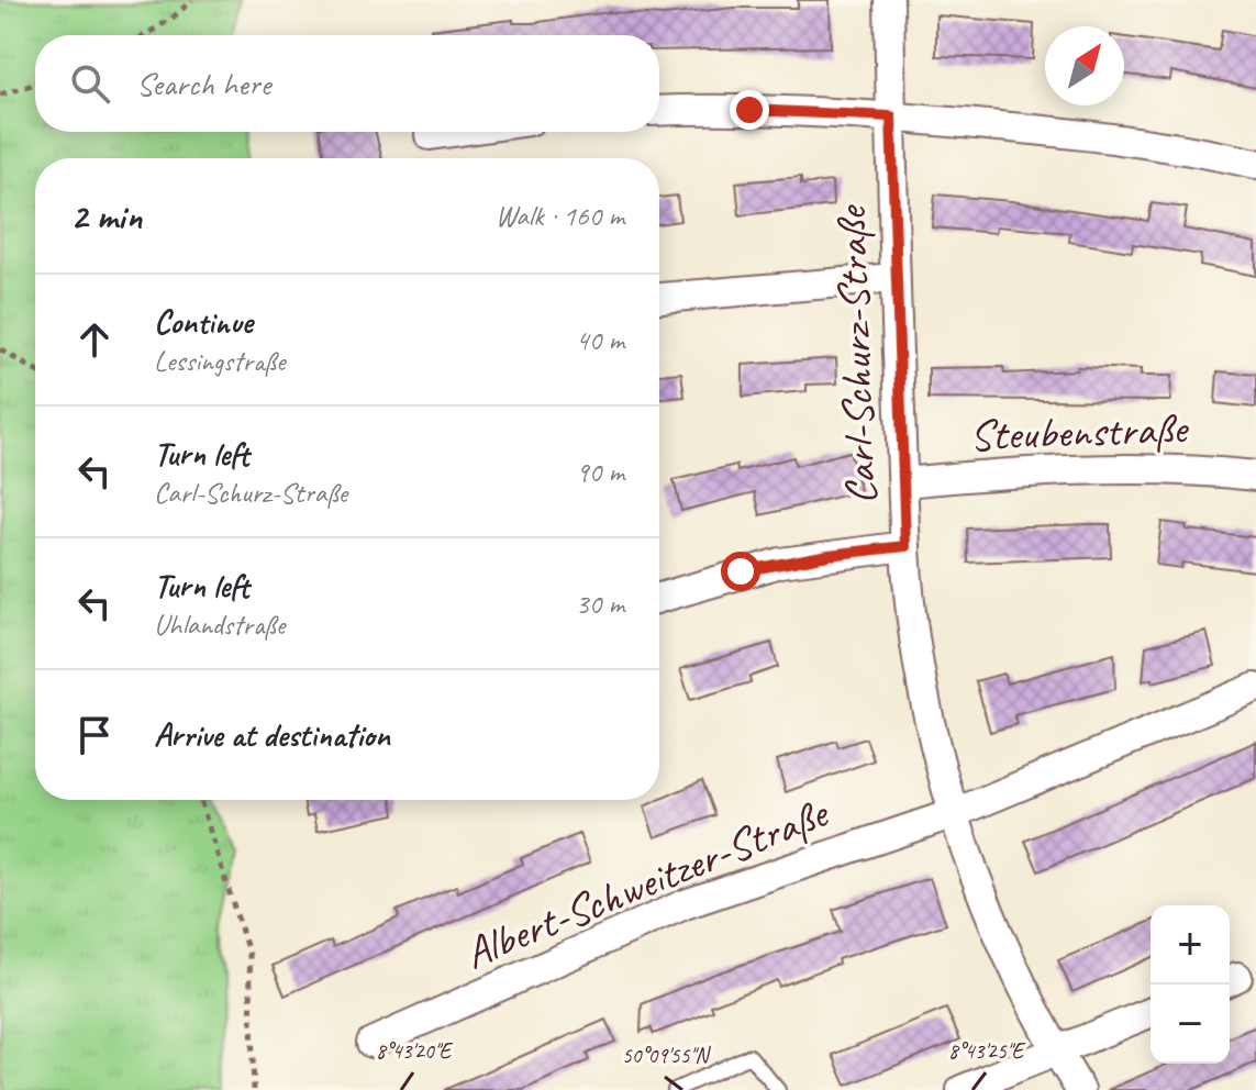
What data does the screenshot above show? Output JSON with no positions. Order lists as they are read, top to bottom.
{
  "streets": {
    "street": ["Carl-Schurz-Straße", "Steubenstraße", "Albert-Schweitzer-Straße"]
  },
  "crossings": [
    ["Carl-Schurz-Straße", "Steubenstraße"],
    ["Carl-Schurz-Straße", "Albert-Schweitzer-Straße"]
  ],
  "north": "top right",
  "page": {
    "search": "Search here",
    "heading": ["2 min", "Walk · 160 m"],
    "list": [
      ["Continue", "Lessingstraße", "40 m"],
      ["Turn left", "Carl-Schurz-Straße", "90 m"],
      ["Turn left", "Uhlandstraße", "30 m"],
      "Arrive at destination"
    ],
    "map_buttons": ["+", "−"]
  },
  "coordinates": ["8°43'20\"E", "8°43'25\"E", "50°09'55\"N"]
}
